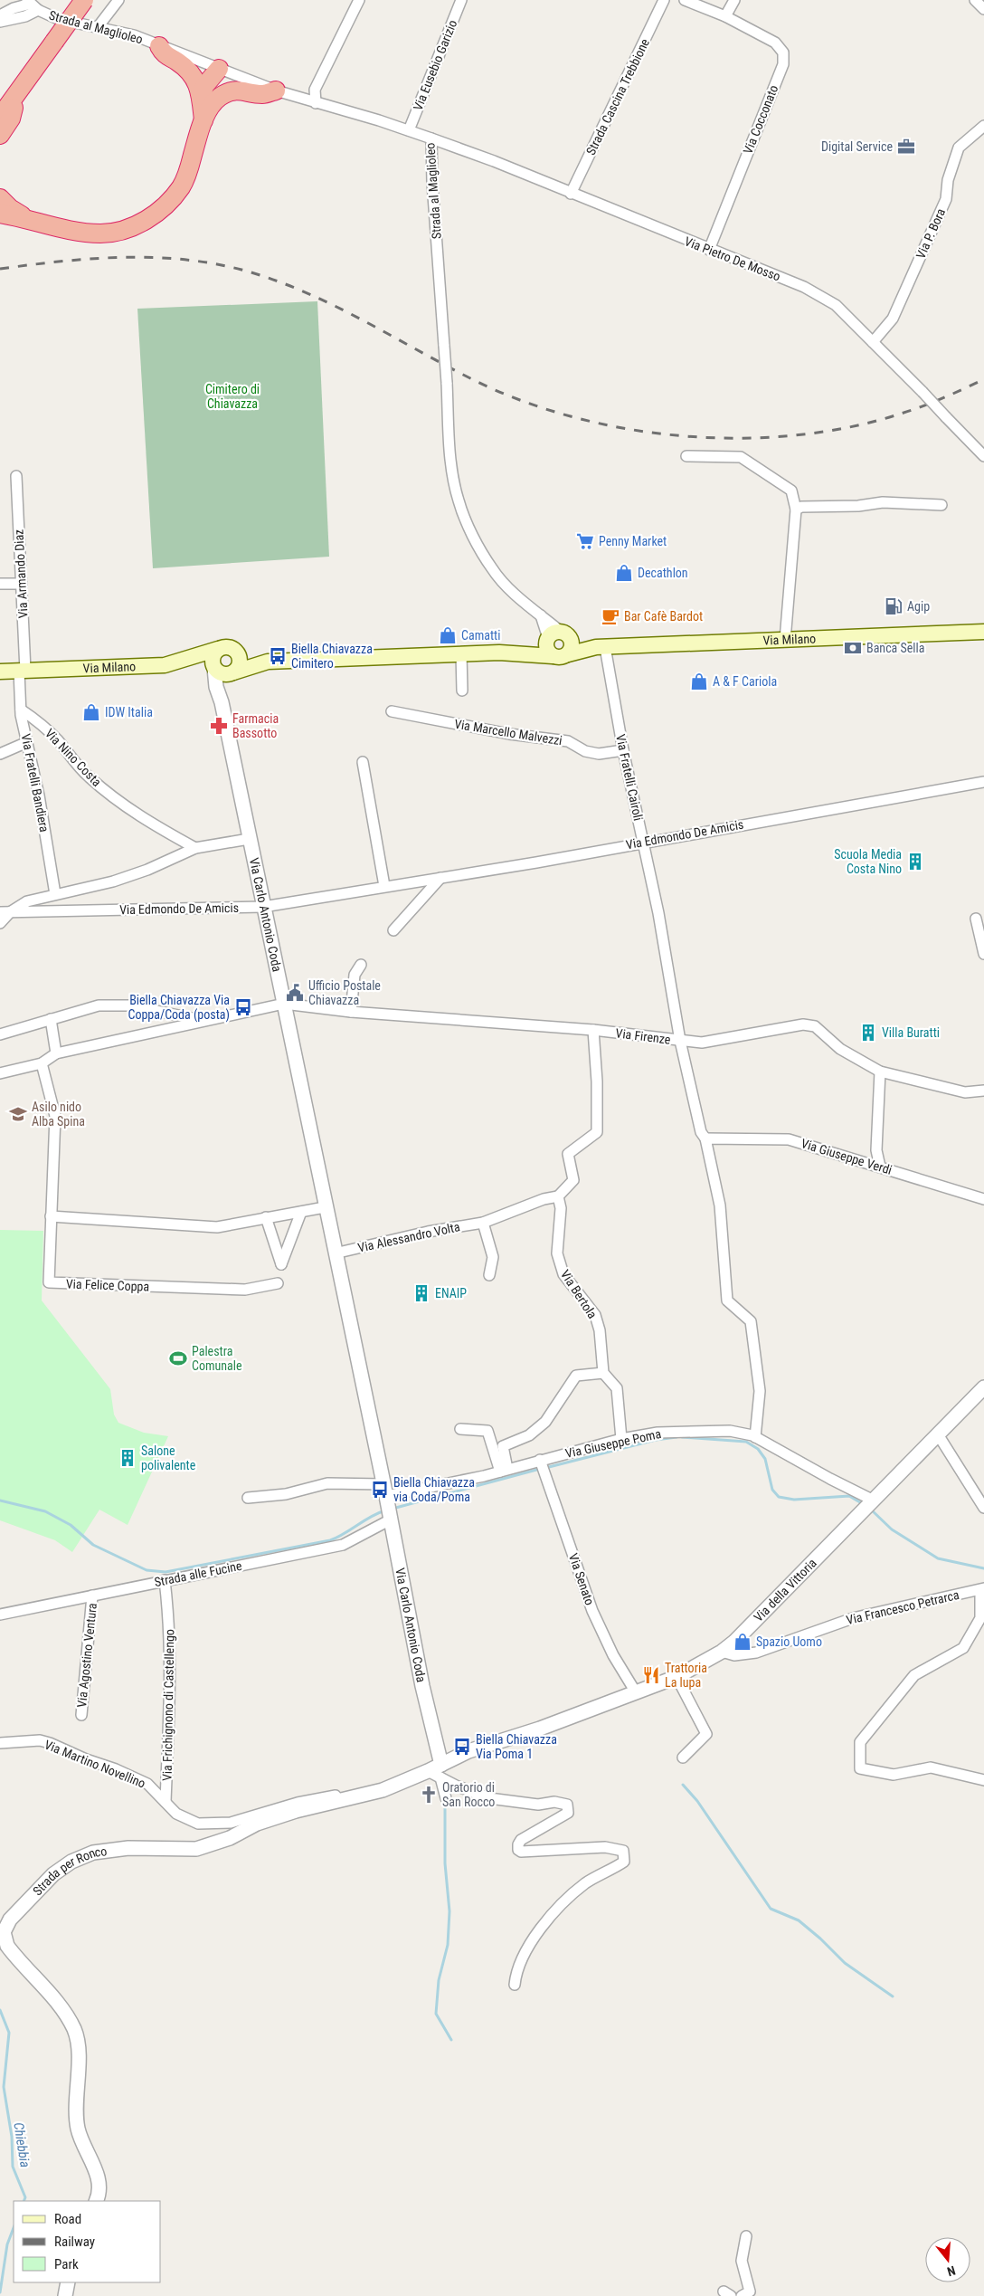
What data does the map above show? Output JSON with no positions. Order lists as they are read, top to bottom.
{
  "streets": {
    "main road": ["Via Milano"],
    "street": [
      "Strada al Maglioleo",
      "Via Eusebio Garizio",
      "Strada Cascina Trebbione",
      "Via Cocconato",
      "Via P. Bora",
      "Via Pietro De Mosso",
      "Via Armando Diaz",
      "Via Marcello Malvezzi",
      "Via Nino Costa",
      "Via Fratelli Cairoli",
      "Via Fratelli Bandiera",
      "Via Edmondo De Amicis",
      "Via Carlo Antonio Coda",
      "Via Firenze",
      "Via Giuseppe Verdi",
      "Via Alessandro Volta",
      "Via Felice Coppa",
      "Via Bertola",
      "Via Giuseppe Poma",
      "Strada alle Fucine",
      "Via Senato",
      "Via della Vittoria",
      "Via Francesco Petrarca",
      "Via Agostino Ventura",
      "Via Frichignono di Castellengo",
      "Via Martino Novellino",
      "Strada per Ronco"
    ]
  },
  "crossings": [
    ["Strada al Maglioleo", "Via Eusebio Garizio"],
    ["Strada al Maglioleo", "Via Pietro De Mosso"],
    ["Strada al Maglioleo", "Via Milano"],
    ["Strada Cascina Trebbione", "Via Pietro De Mosso"],
    ["Via Cocconato", "Via Pietro De Mosso"],
    ["Via P. Bora", "Via Pietro De Mosso"],
    ["Via Armando Diaz", "Via Milano"],
    ["Via Armando Diaz", "Via Fratelli Bandiera"],
    ["Via Milano", "Via Fratelli Cairoli"],
    ["Via Milano", "Via Fratelli Bandiera"],
    ["Via Milano", "Via Carlo Antonio Coda"],
    ["Via Marcello Malvezzi", "Via Fratelli Cairoli"],
    ["Via Nino Costa", "Via Fratelli Bandiera"],
    ["Via Fratelli Cairoli", "Via Edmondo De Amicis"],
    ["Via Fratelli Cairoli", "Via Firenze"],
    ["Via Edmondo De Amicis", "Via Carlo Antonio Coda"],
    ["Via Carlo Antonio Coda", "Via Firenze"],
    ["Via Carlo Antonio Coda", "Via Alessandro Volta"],
    ["Via Carlo Antonio Coda", "Via Giuseppe Poma"],
    ["Via Carlo Antonio Coda", "Strada alle Fucine"],
    ["Via Carlo Antonio Coda", "Via della Vittoria"],
    ["Via Carlo Antonio Coda", "Strada per Ronco"],
    ["Via Alessandro Volta", "Via Bertola"],
    ["Via Giuseppe Poma", "Via Senato"],
    ["Via Giuseppe Poma", "Via della Vittoria"],
    ["Strada alle Fucine", "Via Agostino Ventura"],
    ["Strada alle Fucine", "Via Frichignono di Castellengo"],
    ["Via Senato", "Via della Vittoria"],
    ["Via della Vittoria", "Via Francesco Petrarca"],
    ["Via della Vittoria", "Strada per Ronco"],
    ["Via Frichignono di Castellengo", "Via Martino Novellino"],
    ["Via Martino Novellino", "Strada per Ronco"]
  ],
  "water": ["Chiebbia"],
  "parks": ["Cimitero di Chiavazza"],
  "places": {
    "office": ["Digital Service"],
    "supermarket": ["Penny Market"],
    "shop": [
      "Decathlon",
      "Camatti",
      "A & F Cariola",
      "IDW Italia",
      "Spazio Uomo"
    ],
    "fuel station": ["Agip"],
    "cafe": ["Bar Cafè Bardot"],
    "bank": ["Banca Sella"],
    "bus stop": [
      "Biella Chiavazza Cimitero",
      "Biella Chiavazza Via Coppa/Coda (posta)",
      "Biella Chiavazza via Coda/Poma",
      "Biella Chiavazza Via Poma 1"
    ],
    "pharmacy": ["Farmacia Bassotto"],
    "building": [
      "Scuola Media Costa Nino",
      "Villa Buratti",
      "ENAIP",
      "Salone polivalente"
    ],
    "public building": ["Ufficio Postale Chiavazza"],
    "school or university": ["Asilo nido Alba Spina"],
    "sports": ["Palestra Comunale"],
    "restaurant": ["Trattoria La lupa"],
    "church": ["Oratorio di San Rocco"]
  },
  "legend": ["Road", "Railway", "Park"],
  "north": "bottom"
}
